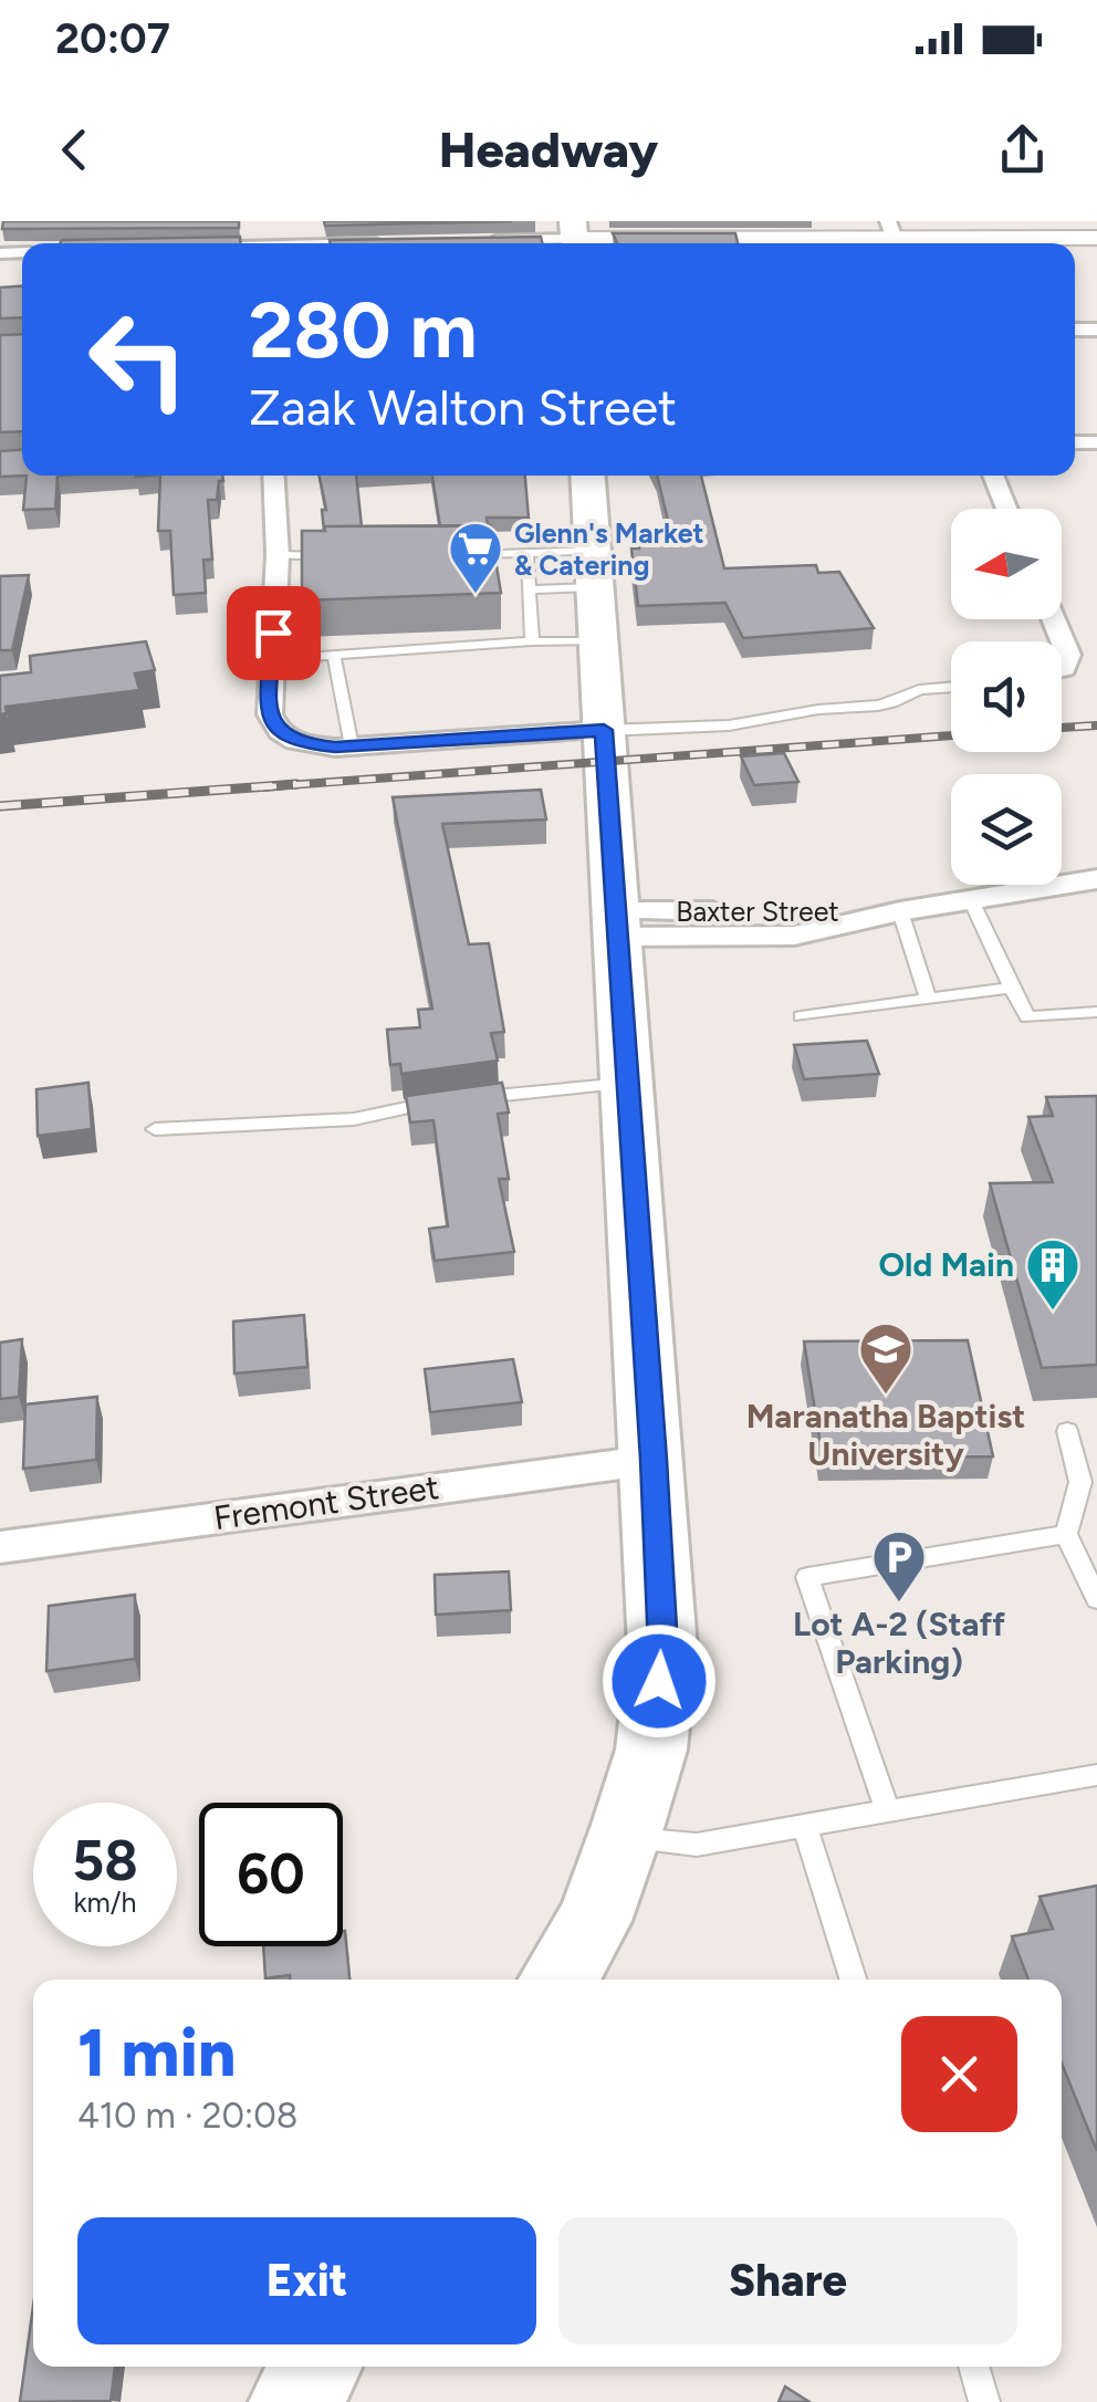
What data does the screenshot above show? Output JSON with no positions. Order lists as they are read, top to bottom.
{
  "streets": {
    "street": ["Baxter Street", "Fremont Street"]
  },
  "places": {
    "supermarket": ["Glenn's Market & Catering"],
    "building": ["Old Main"],
    "school or university": ["Maranatha Baptist University"],
    "parking": ["Lot A-2 (Staff Parking)"]
  },
  "north": "left",
  "page": {
    "status": "20:07",
    "header": "Headway",
    "turn": ["280 m", "Zaak Walton Street"],
    "speed": "58 km/h",
    "limit": "60",
    "heading": ["1 min", "410 m · 20:08"],
    "buttons": ["Exit", "Share"]
  }
}
